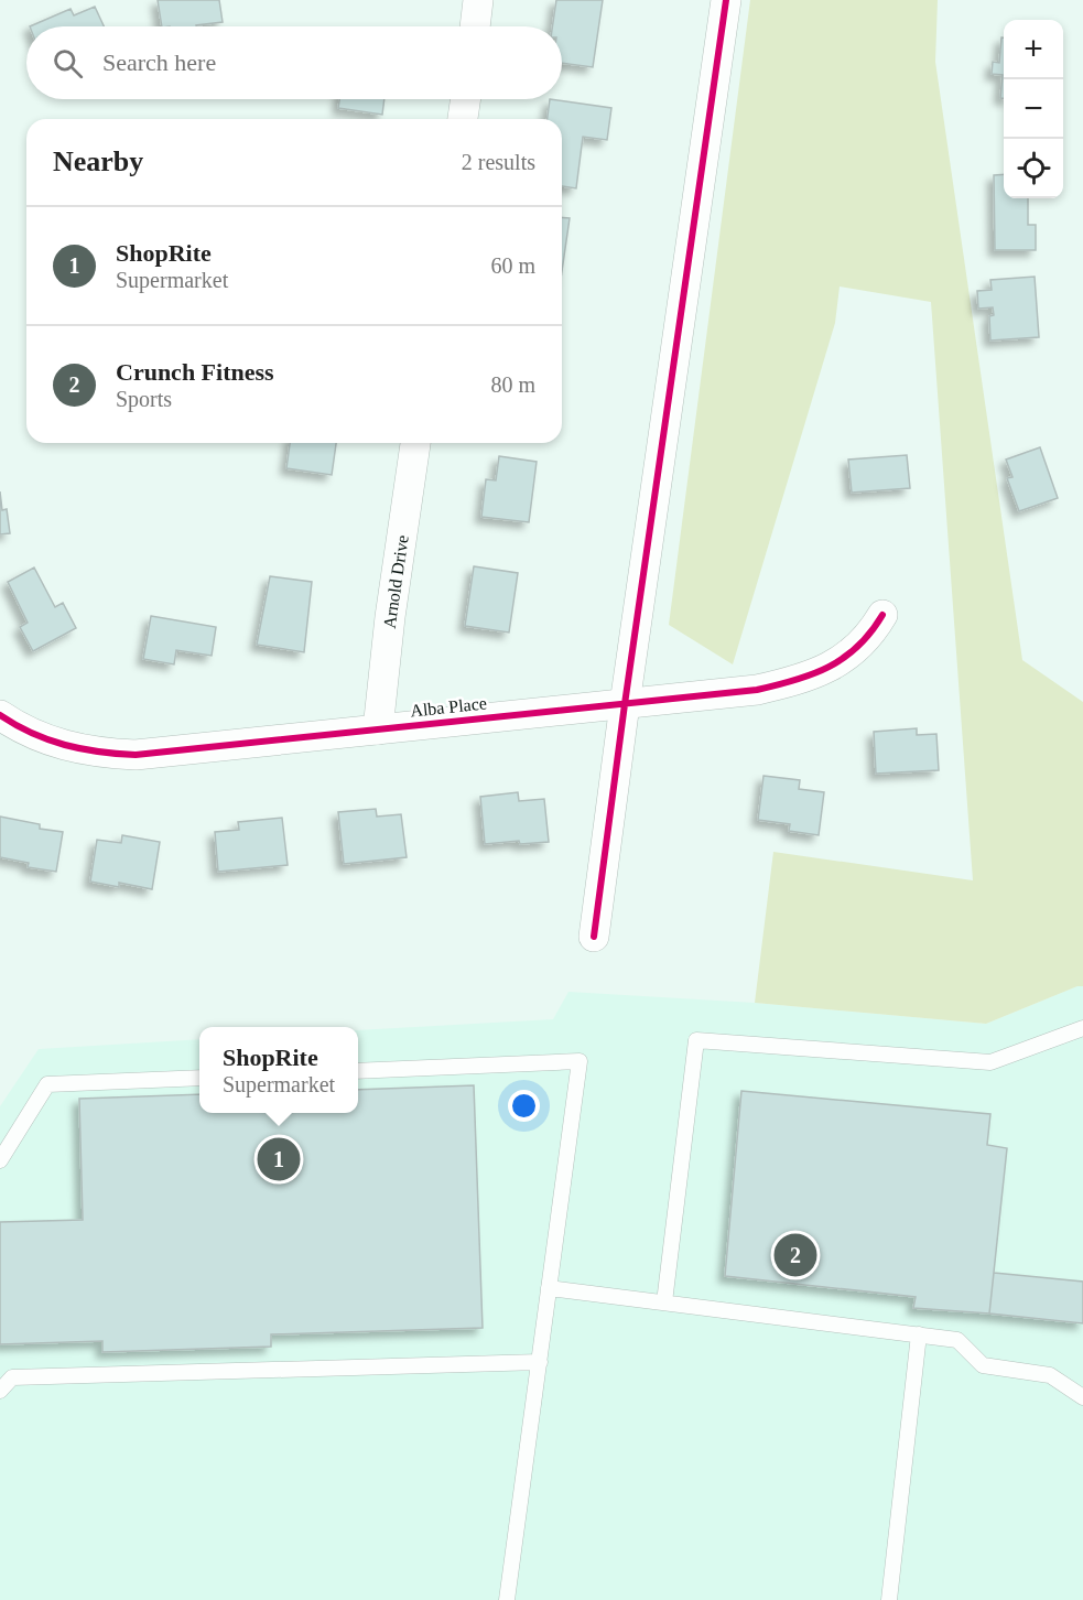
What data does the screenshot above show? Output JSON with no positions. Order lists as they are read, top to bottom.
{
  "streets": {
    "street": ["Arnold Drive", "Alba Place"]
  },
  "crossings": [
    ["Arnold Drive", "Alba Place"]
  ],
  "page": {
    "map_buttons": ["+", "−"],
    "search": "Search here",
    "heading": ["Nearby", "2 results"],
    "list": [
      {
        "mark": "1",
        "name": "ShopRite",
        "note": "Supermarket",
        "value": "60 m"
      },
      {
        "mark": "2",
        "name": "Crunch Fitness",
        "note": "Sports",
        "value": "80 m"
      }
    ],
    "popup": ["ShopRite", "Supermarket"],
    "pins": ["1", "2"]
  }
}
